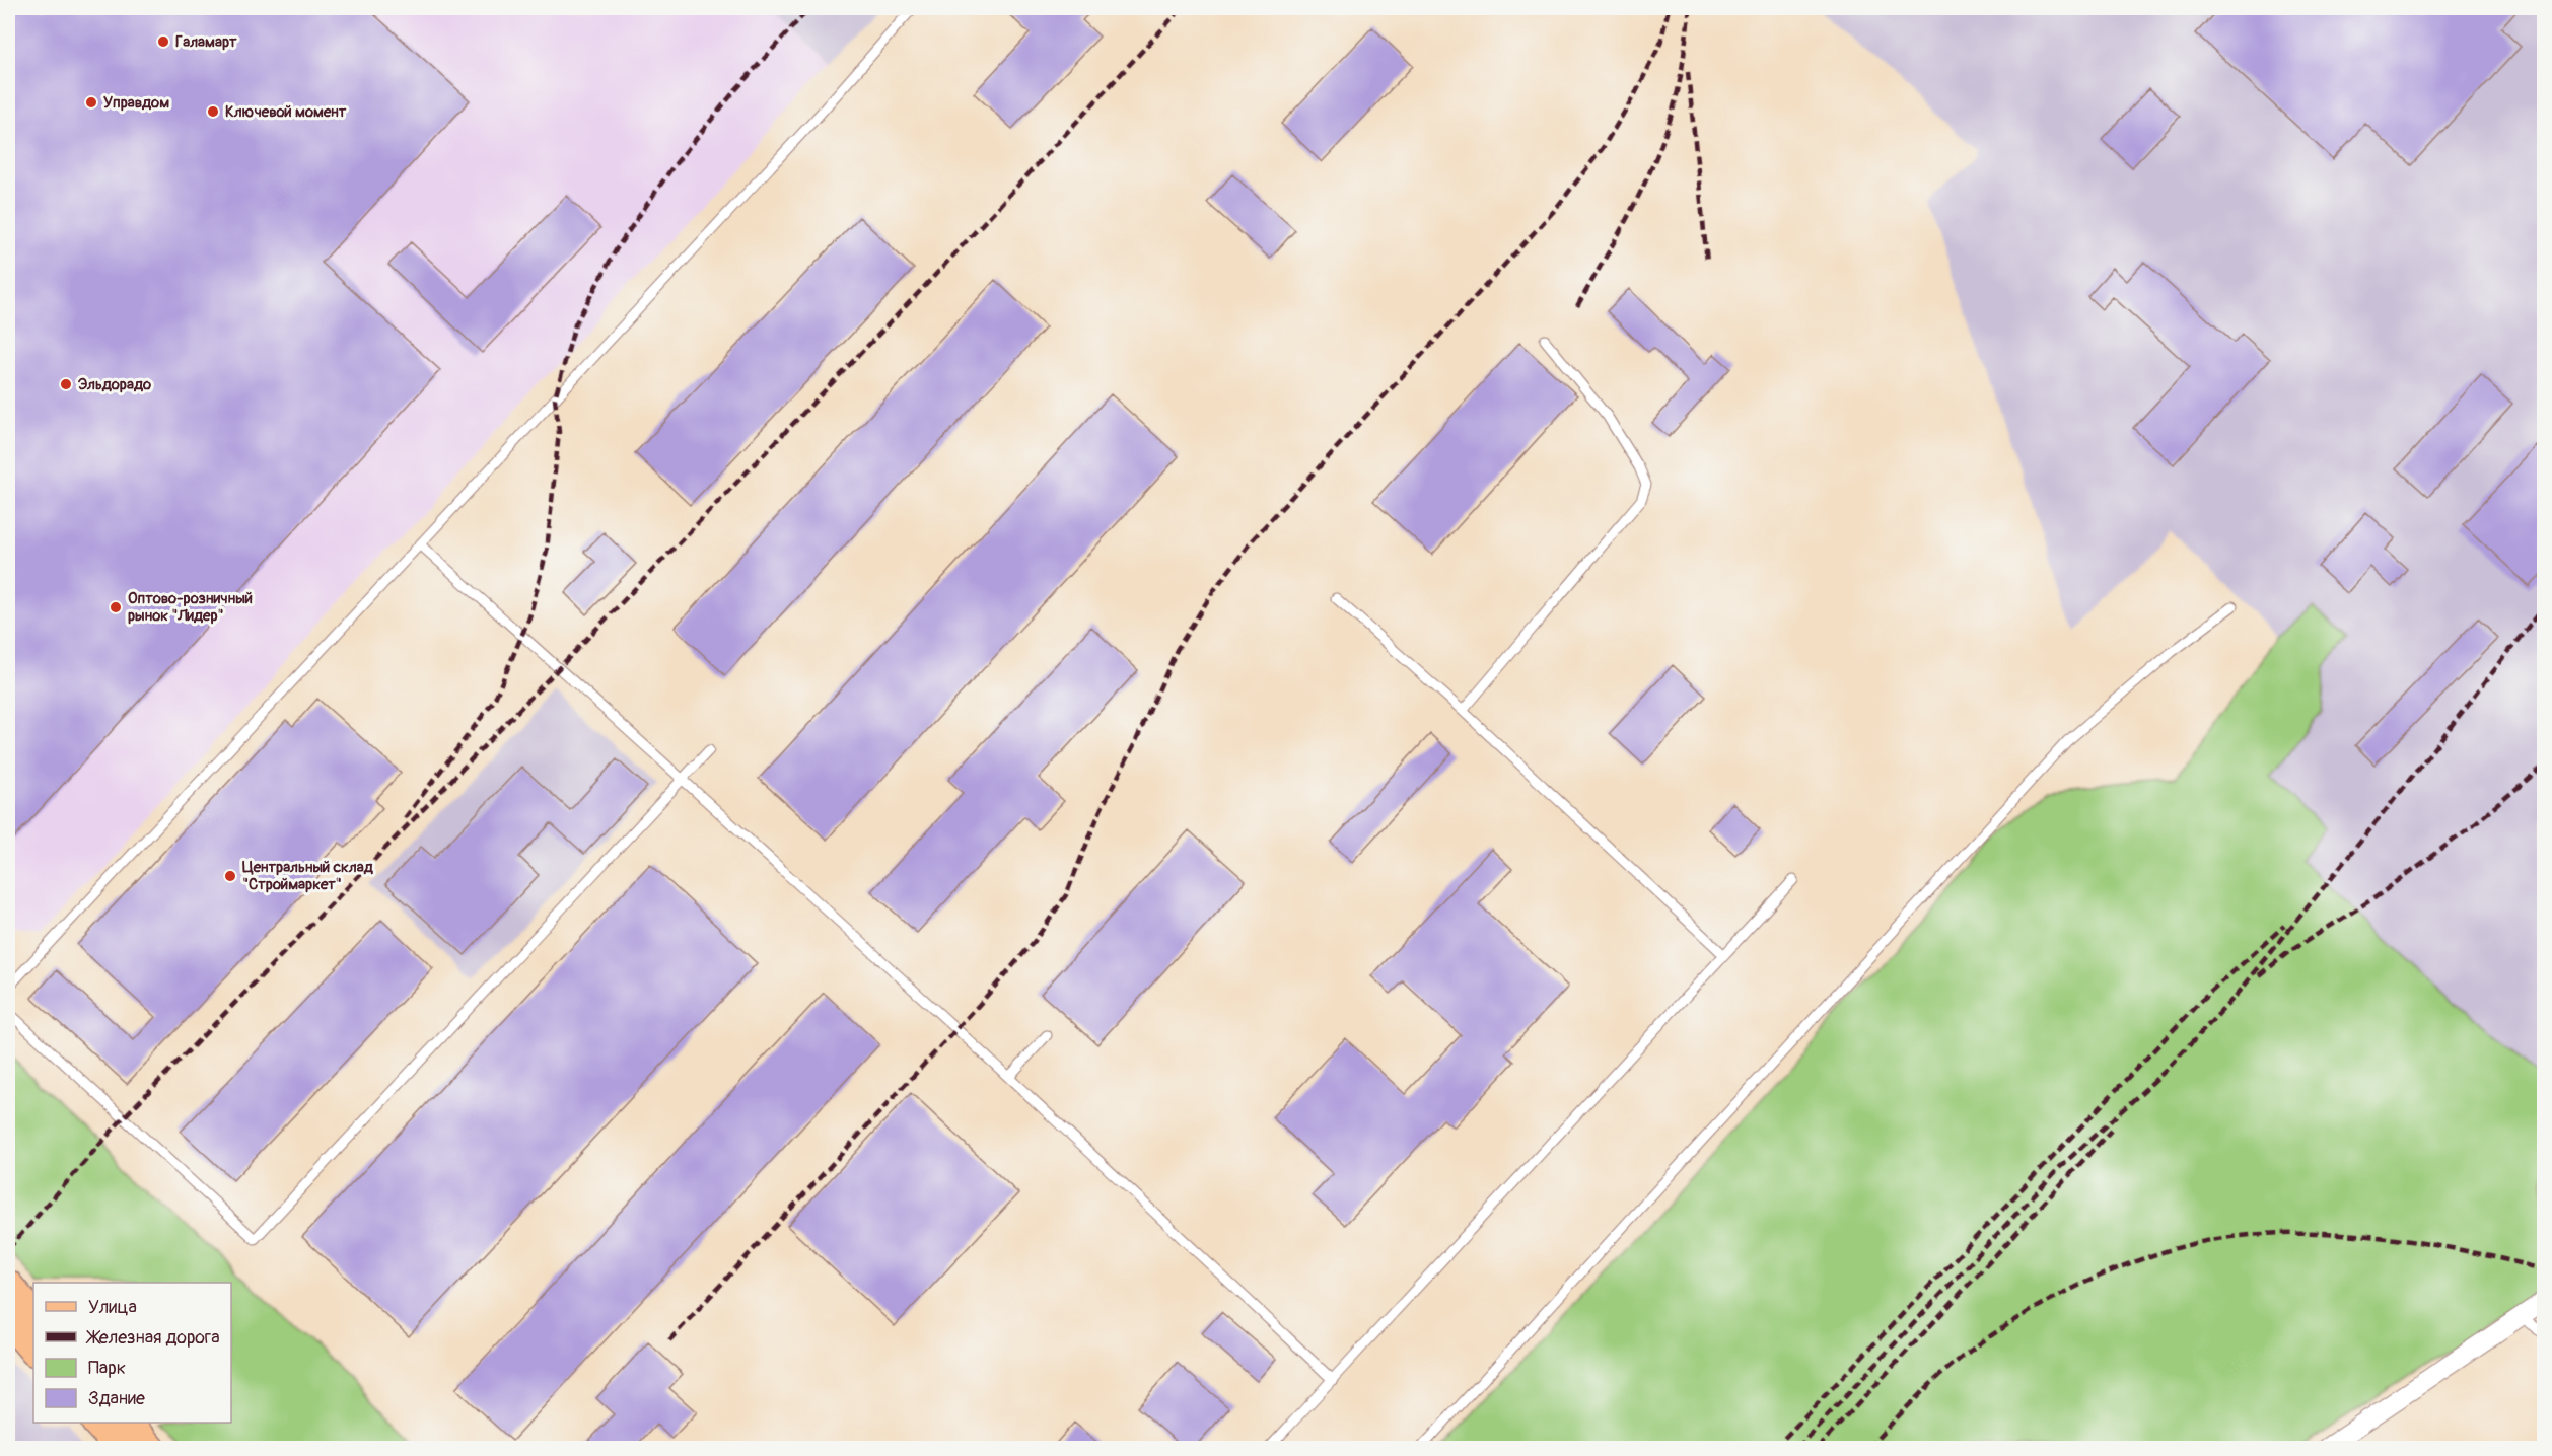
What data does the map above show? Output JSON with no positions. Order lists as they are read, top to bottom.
{
  "places": [
    "Галамарт",
    "Управдом",
    "Ключевой момент",
    "Эльдорадо",
    "Оптово-розничный рынок \"Лидер\"",
    "Центральный склад \"Строймаркет\""
  ],
  "legend": [
    "Улица",
    "Железная дорога",
    "Парк",
    "Здание"
  ]
}
